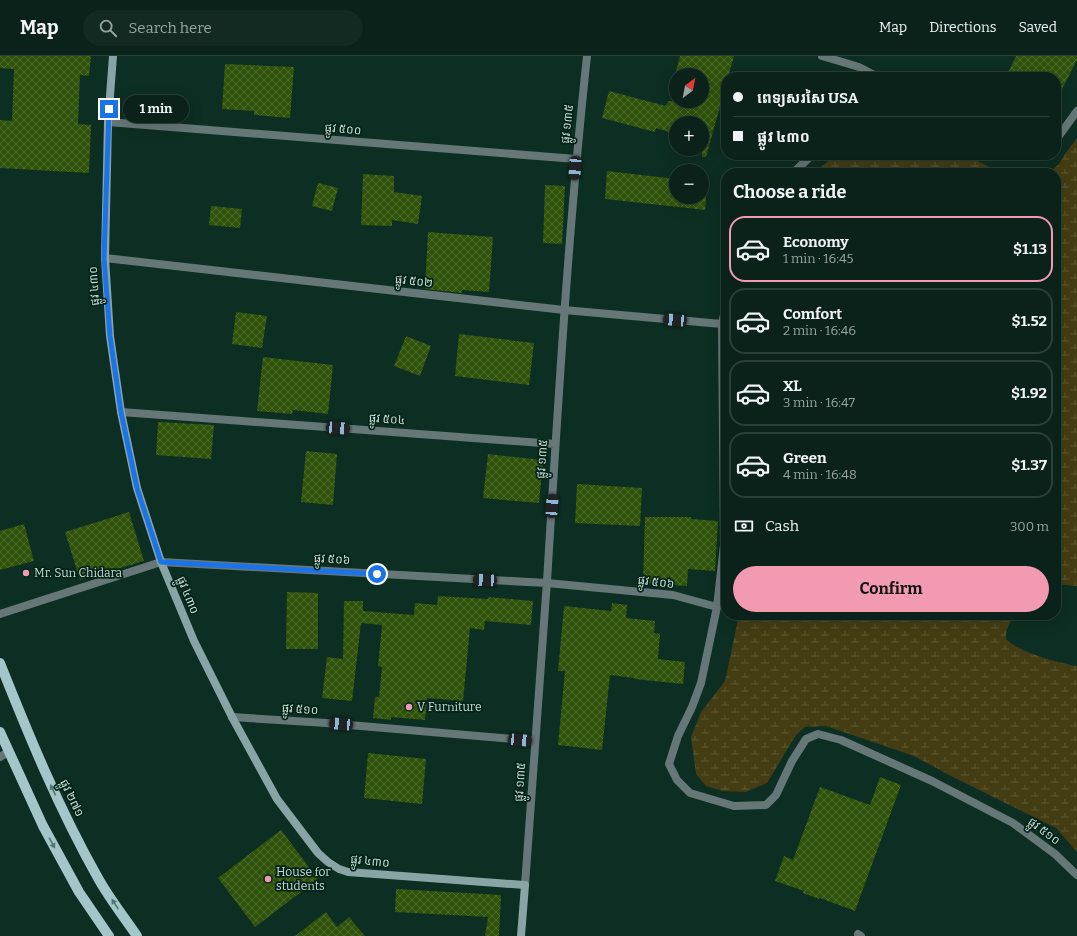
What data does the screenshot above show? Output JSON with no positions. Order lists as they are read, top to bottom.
{
  "streets": {
    "main road": ["ផ្លូវ ២៧១"],
    "street": [
      "ផ្លូវ ១៣៥",
      "ផ្លូវ ៥០០",
      "ផ្លូវ ៥០២",
      "ផ្លូវ ៤៣០",
      "ផ្លូវ ៥០៤",
      "ផ្លូវ ៥០៦",
      "ផ្លូវ ៥១០"
    ]
  },
  "crossings": [
    ["ផ្លូវ ១៣៥", "ផ្លូវ ៥០០"],
    ["ផ្លូវ ១៣៥", "ផ្លូវ ៥០២"],
    ["ផ្លូវ ១៣៥", "ផ្លូវ ៤៣០"],
    ["ផ្លូវ ១៣៥", "ផ្លូវ ៥០៤"],
    ["ផ្លូវ ១៣៥", "ផ្លូវ ៥០៦"],
    ["ផ្លូវ ១៣៥", "ផ្លូវ ៥១០"],
    ["ផ្លូវ ៥០០", "ផ្លូវ ៤៣០"],
    ["ផ្លូវ ៥០២", "ផ្លូវ ៤៣០"],
    ["ផ្លូវ ៤៣០", "ផ្លូវ ៥០៤"],
    ["ផ្លូវ ៤៣០", "ផ្លូវ ៥០៦"],
    ["ផ្លូវ ៤៣០", "ផ្លូវ ៥១០"],
    ["ផ្លូវ ៥០៦", "ផ្លូវ ៥១០"]
  ],
  "places": ["Mr. Sun Chidara", "V Furniture", "House for students"],
  "north": "top right",
  "page": {
    "header": "Map",
    "search": "Search here",
    "nav": ["Map", "Directions", "Saved"],
    "map_buttons": ["+", "−"],
    "banner": ["ពេទ្យសរសៃ USA", "ផ្លូវ ៤៣០"],
    "bubble": "1 min",
    "heading": "Choose a ride",
    "list": [
      {
        "name": "Economy",
        "note": "1 min · 16:45",
        "value": "$1.13"
      },
      {
        "name": "Comfort",
        "note": "2 min · 16:46",
        "value": "$1.52"
      },
      {
        "name": "XL",
        "note": "3 min · 16:47",
        "value": "$1.92"
      },
      {
        "name": "Green",
        "note": "4 min · 16:48",
        "value": "$1.37"
      }
    ],
    "pay": ["Cash", "300 m"],
    "buttons": "Confirm"
  }
}
